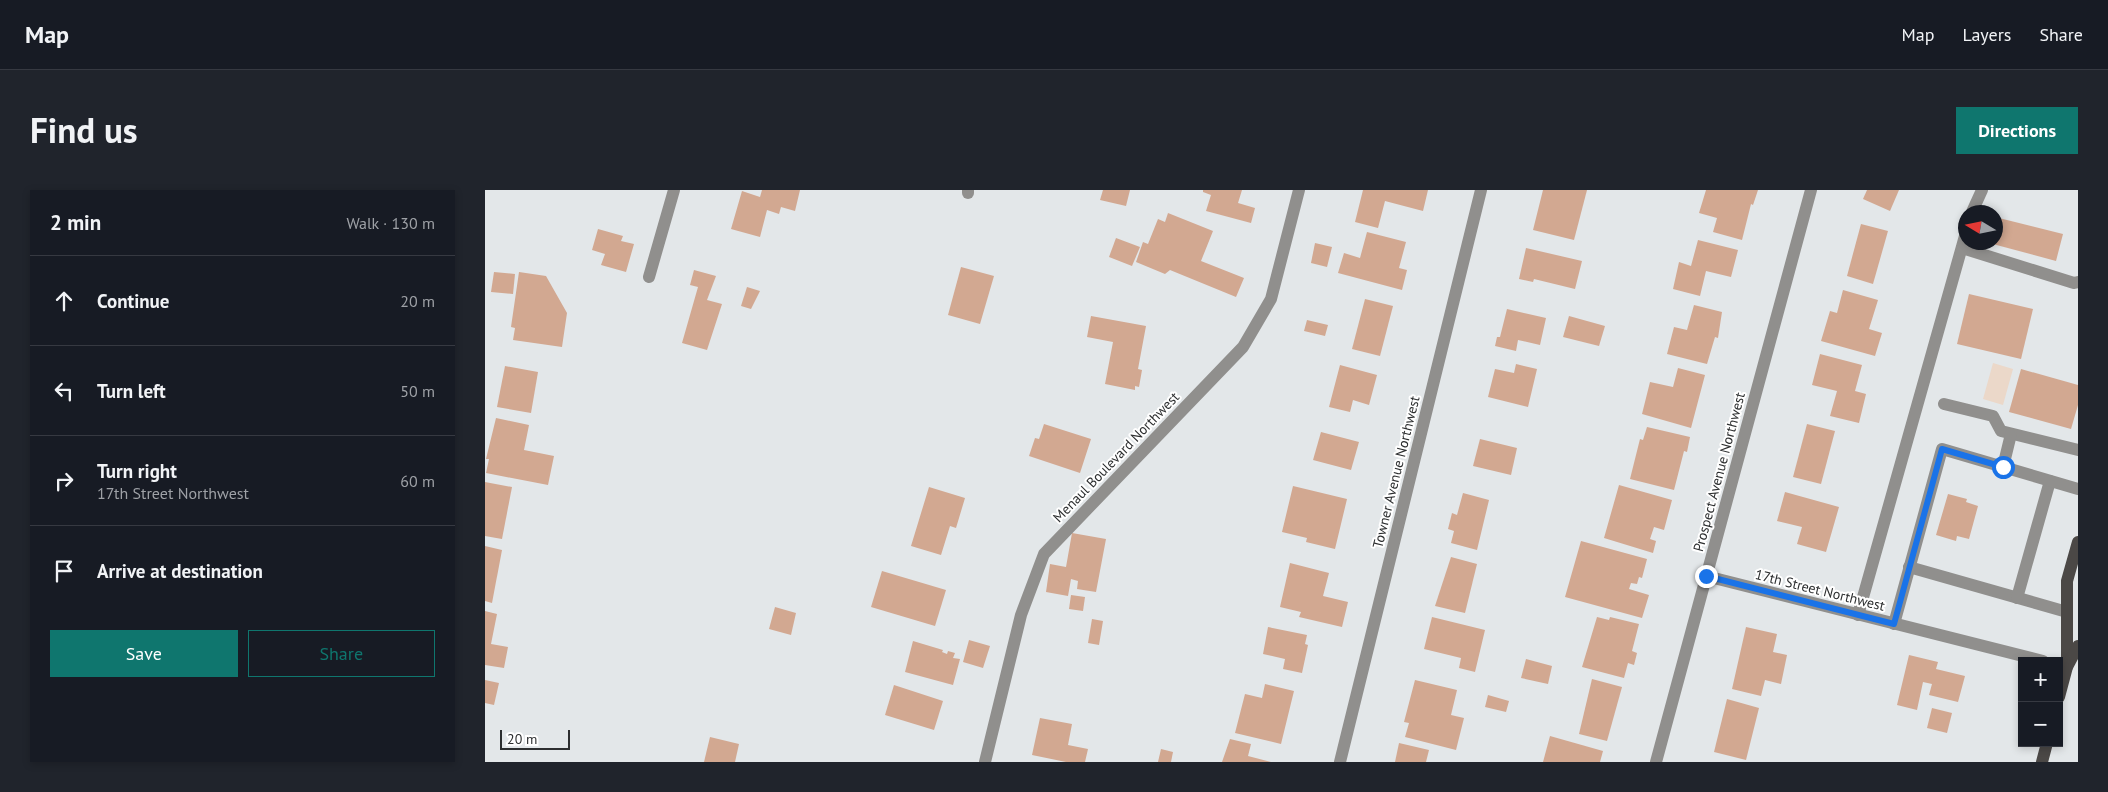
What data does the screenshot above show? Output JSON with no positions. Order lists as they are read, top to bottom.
{
  "streets": {
    "street": [
      "Menaul Boulevard Northwest",
      "Towner Avenue Northwest",
      "Prospect Avenue Northwest",
      "17th Street Northwest"
    ]
  },
  "crossings": [
    ["Prospect Avenue Northwest", "17th Street Northwest"]
  ],
  "scale_bar": "20 m",
  "north": "left",
  "page": {
    "header": "Map",
    "nav": ["Map", "Layers", "Share"],
    "title": "Find us",
    "buttons": [
      "Directions",
      ["Save", "Share"]
    ],
    "heading": ["2 min", "Walk · 130 m"],
    "list": [
      ["Continue", "20 m"],
      ["Turn left", "50 m"],
      ["Turn right", "17th Street Northwest", "60 m"],
      "Arrive at destination"
    ],
    "map_buttons": ["+", "−"],
    "scale": "20 m"
  }
}
